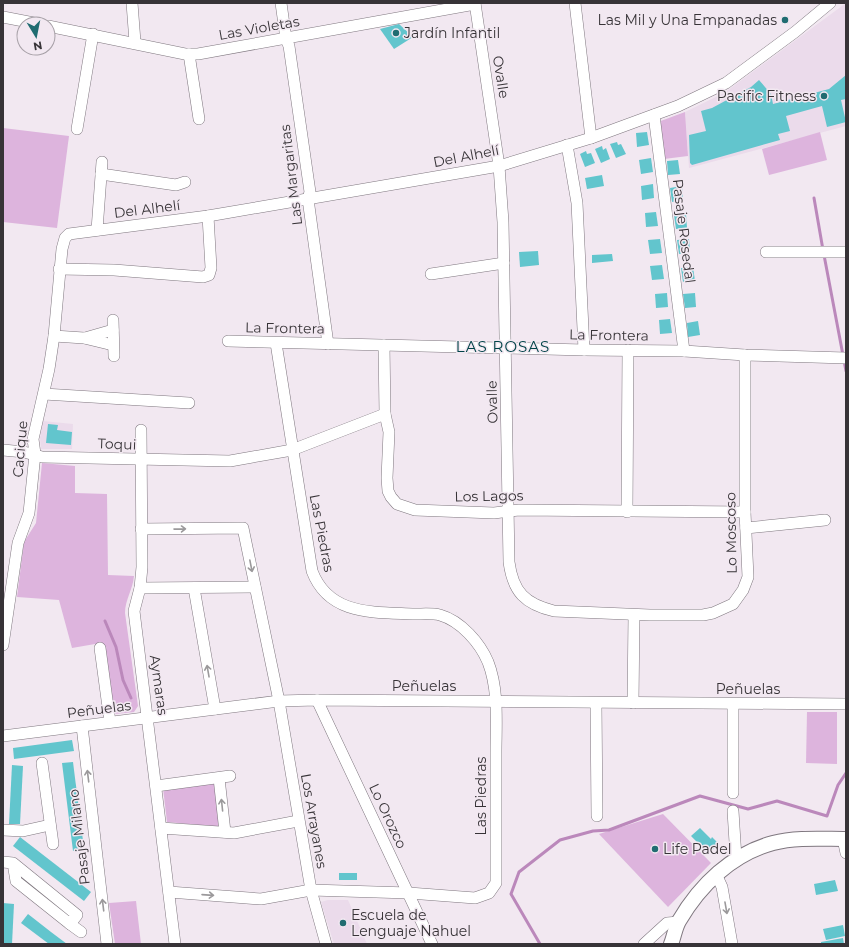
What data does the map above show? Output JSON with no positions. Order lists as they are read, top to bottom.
{
  "streets": {
    "street": [
      "Las Violetas",
      "Ovalle",
      "Del Alhelí",
      "Las Margaritas",
      "Pasaje Rosedal",
      "La Frontera",
      "Toqui",
      "Cacique",
      "Los Lagos",
      "Las Piedras",
      "Lo Moscoso",
      "Aymaras",
      "Peñuelas",
      "Lo Orozco",
      "Los Arrayanes",
      "Pasaje Milano"
    ]
  },
  "crossings": [
    ["Las Violetas", "Ovalle"],
    ["Las Violetas", "Las Margaritas"],
    ["Ovalle", "Del Alhelí"],
    ["Ovalle", "La Frontera"],
    ["Ovalle", "Los Lagos"],
    ["Ovalle", "Lo Moscoso"],
    ["Del Alhelí", "Las Margaritas"],
    ["Del Alhelí", "Pasaje Rosedal"],
    ["Del Alhelí", "Cacique"],
    ["Las Margaritas", "La Frontera"],
    ["Pasaje Rosedal", "La Frontera"],
    ["La Frontera", "Los Lagos"],
    ["La Frontera", "Las Piedras"],
    ["La Frontera", "Lo Moscoso"],
    ["Toqui", "Cacique"],
    ["Toqui", "Los Lagos"],
    ["Toqui", "Las Piedras"],
    ["Toqui", "Aymaras"],
    ["Los Lagos", "Lo Moscoso"],
    ["Las Piedras", "Peñuelas"],
    ["Las Piedras", "Lo Orozco"],
    ["Aymaras", "Peñuelas"],
    ["Aymaras", "Los Arrayanes"],
    ["Peñuelas", "Lo Orozco"],
    ["Peñuelas", "Los Arrayanes"],
    ["Peñuelas", "Pasaje Milano"]
  ],
  "districts": ["LAS ROSAS"],
  "places": [
    "Las Mil y Una Empanadas",
    "Jardín Infantil",
    "Pacific Fitness",
    "Life Padel",
    "Escuela de Lenguaje Nahuel"
  ],
  "north": "bottom"
}
